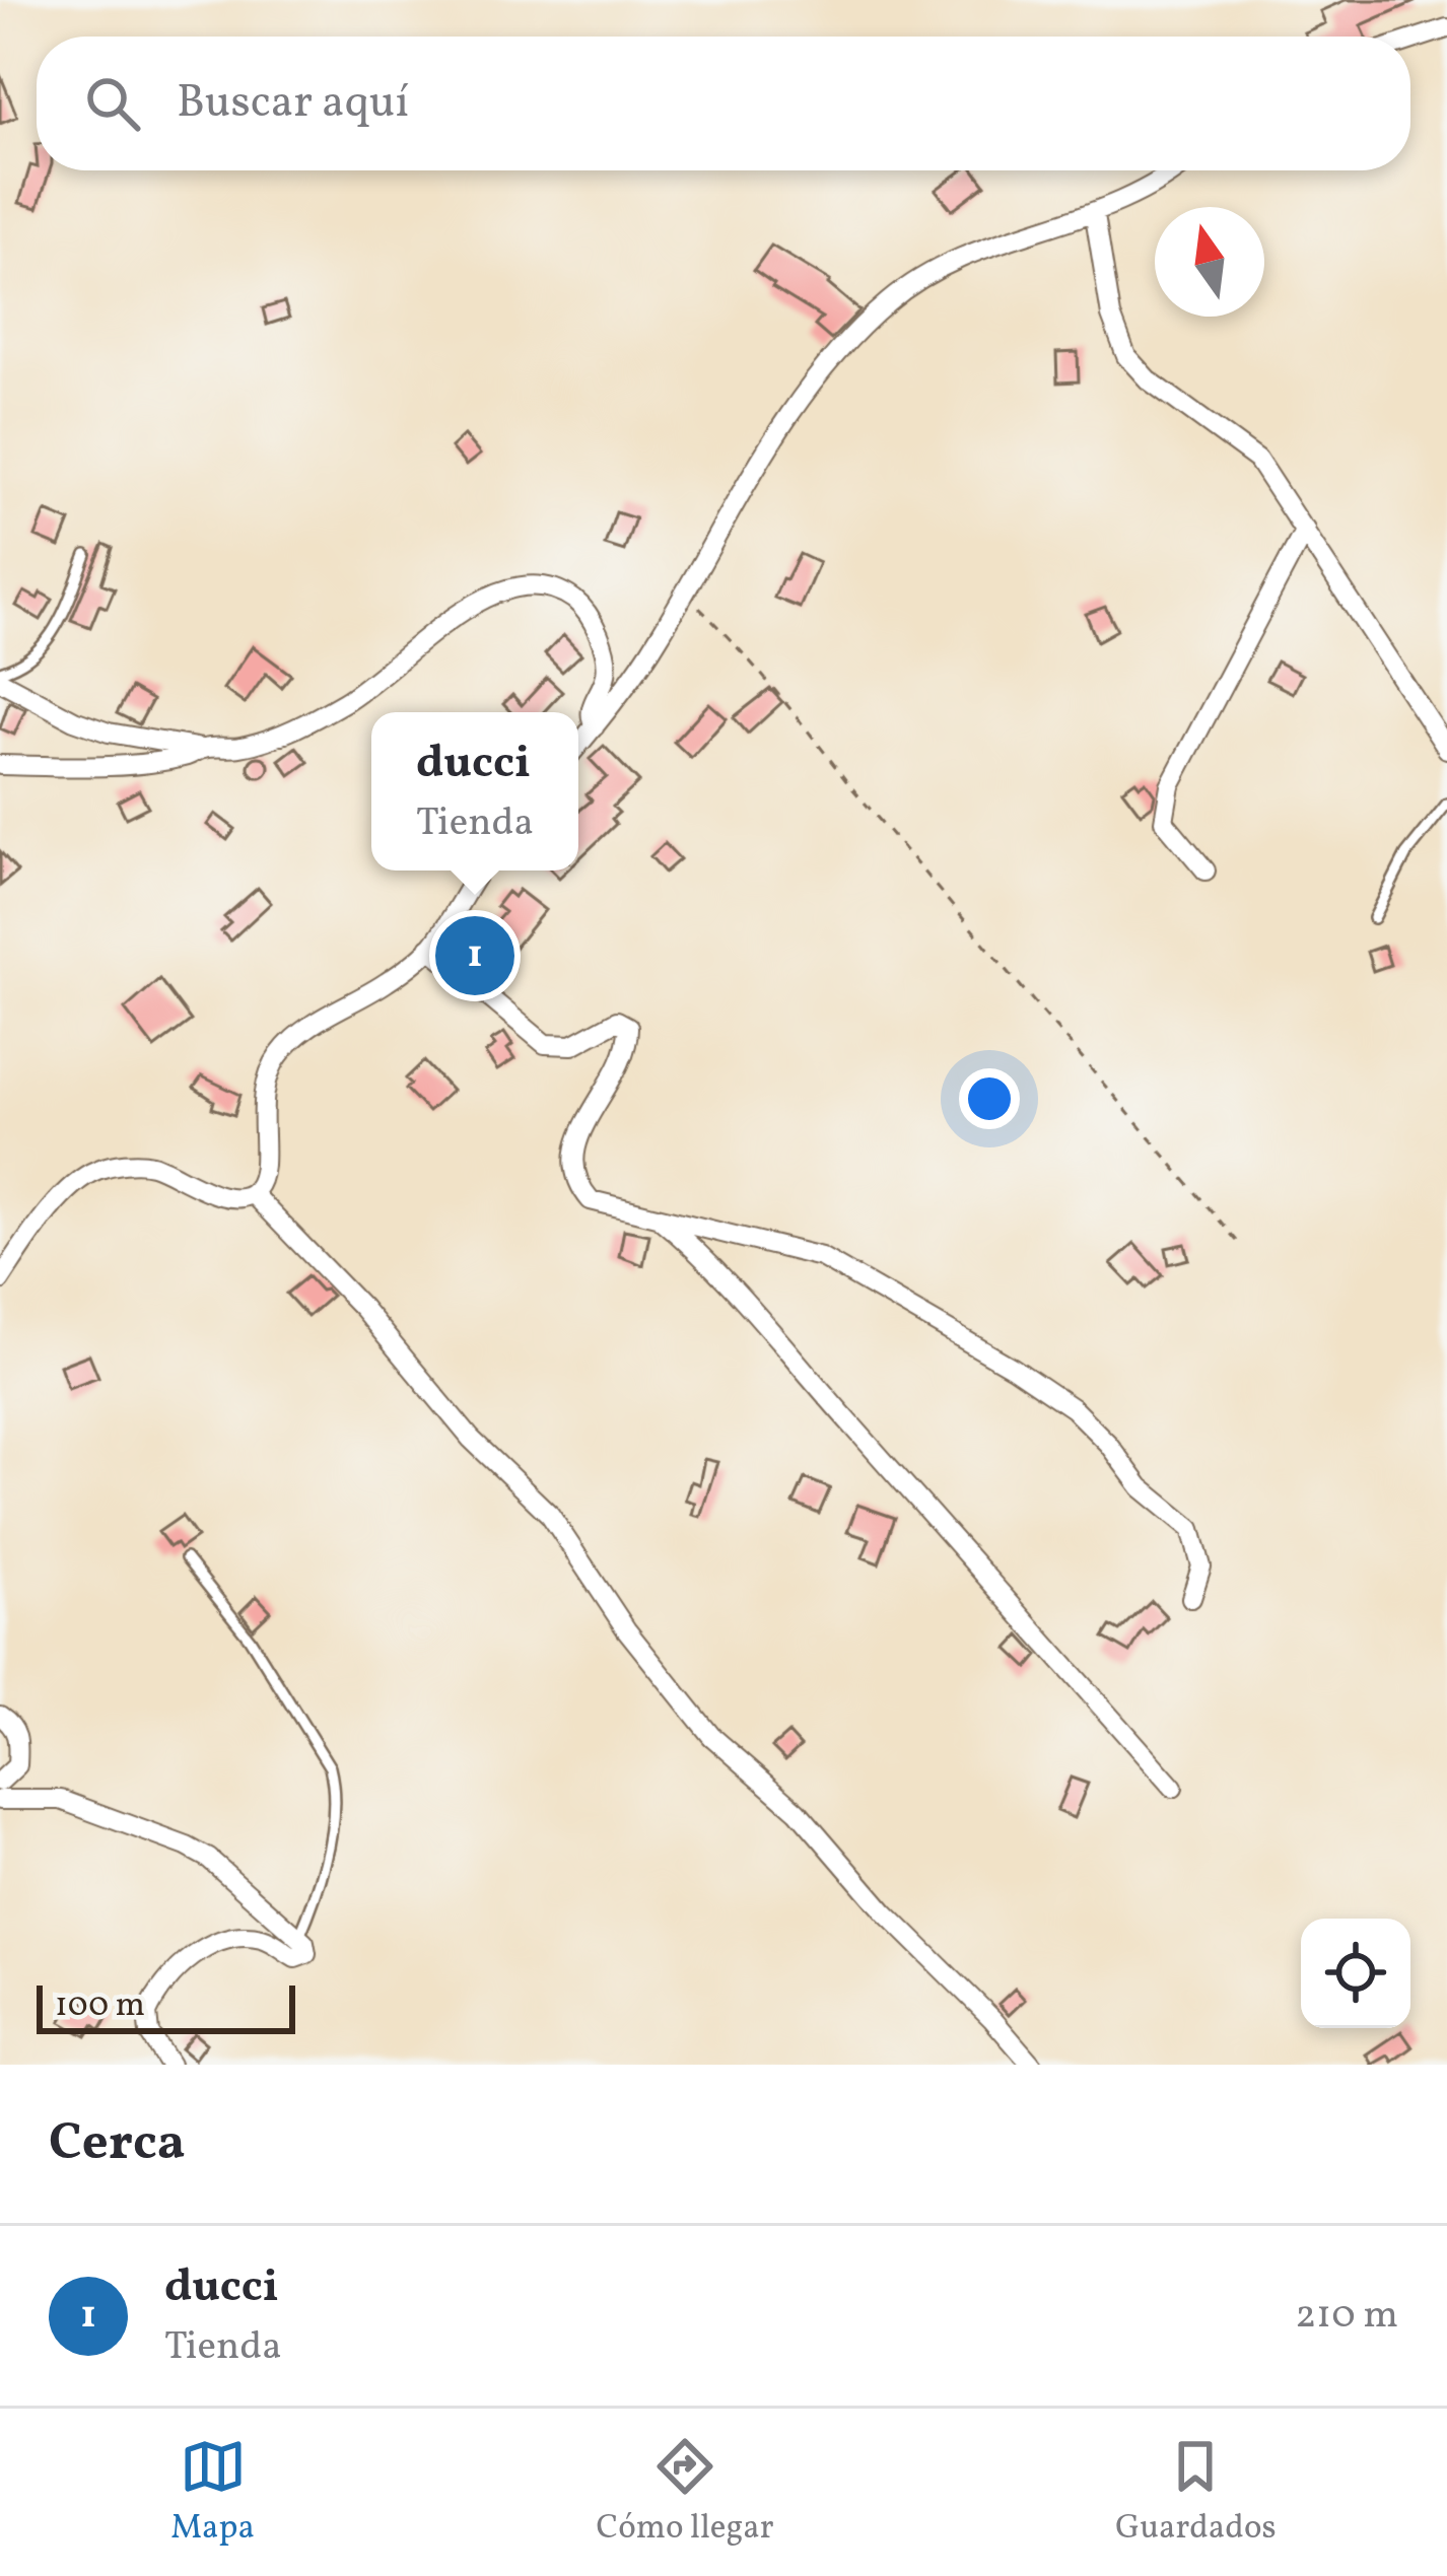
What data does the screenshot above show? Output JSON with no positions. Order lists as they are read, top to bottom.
{
  "scale_bar": "100 m",
  "north": "top",
  "page": {
    "search": "Buscar aquí",
    "popup": ["ducci", "Tienda"],
    "pins": "1",
    "scale": "100 m",
    "heading": "Cerca",
    "list": [
      {
        "mark": "1",
        "name": "ducci",
        "note": "Tienda",
        "value": "210 m"
      }
    ],
    "nav": ["Mapa", "Cómo llegar", "Guardados"]
  }
}
